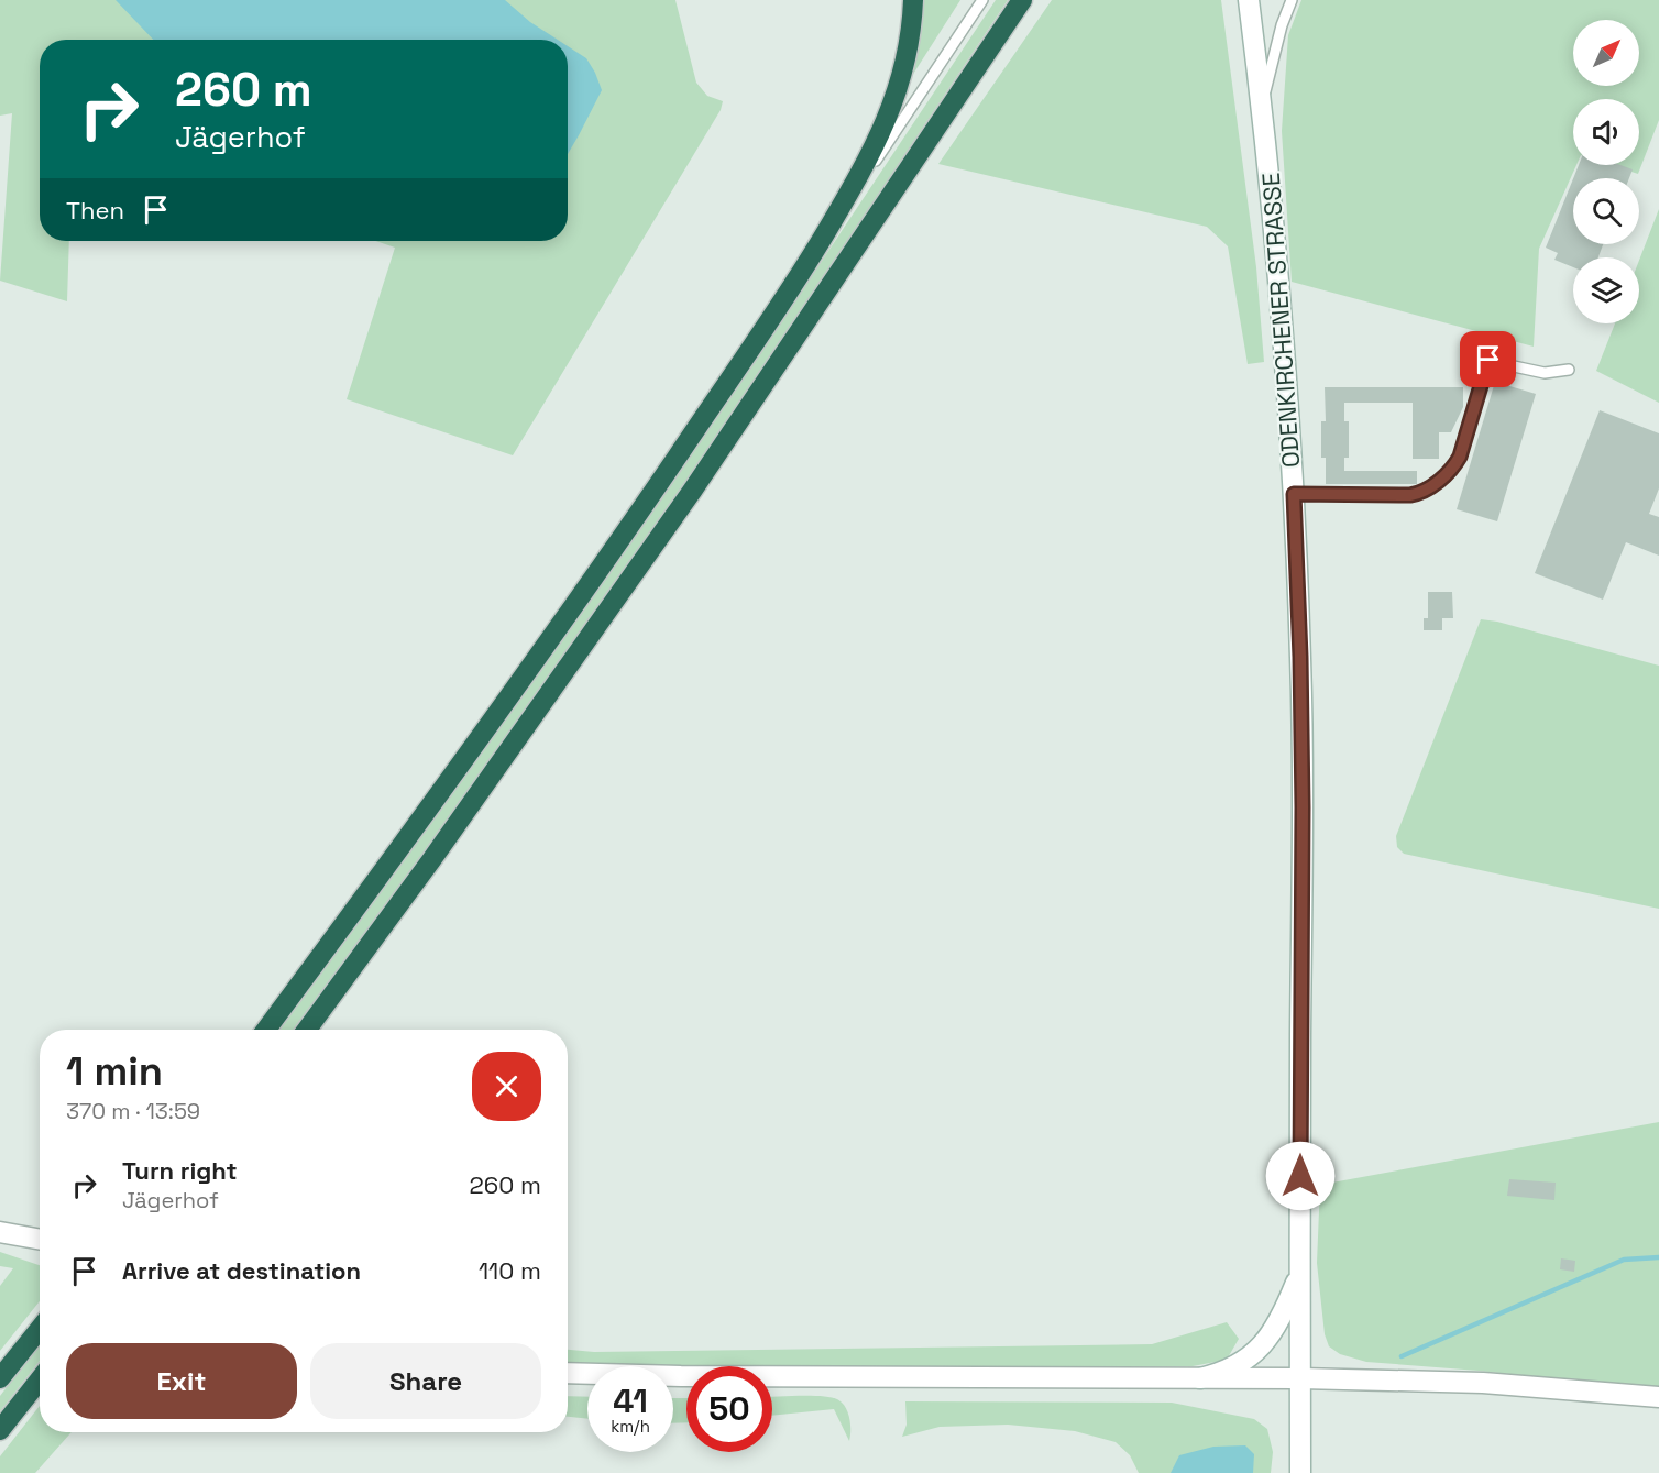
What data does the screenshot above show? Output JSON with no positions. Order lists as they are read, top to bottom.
{
  "streets": {
    "main road": ["ODENKIRCHENER STRASSE"]
  },
  "north": "top right",
  "page": {
    "turn": ["260 m", "Jägerhof"],
    "then": "Then",
    "heading": ["1 min", "370 m · 13:59"],
    "list": [
      {
        "name": "Turn right",
        "note": "Jägerhof",
        "value": "260 m"
      },
      {
        "name": "Arrive at destination",
        "value": "110 m"
      }
    ],
    "buttons": ["Exit", "Share"],
    "speed": "41 km/h",
    "limit": "50"
  }
}
